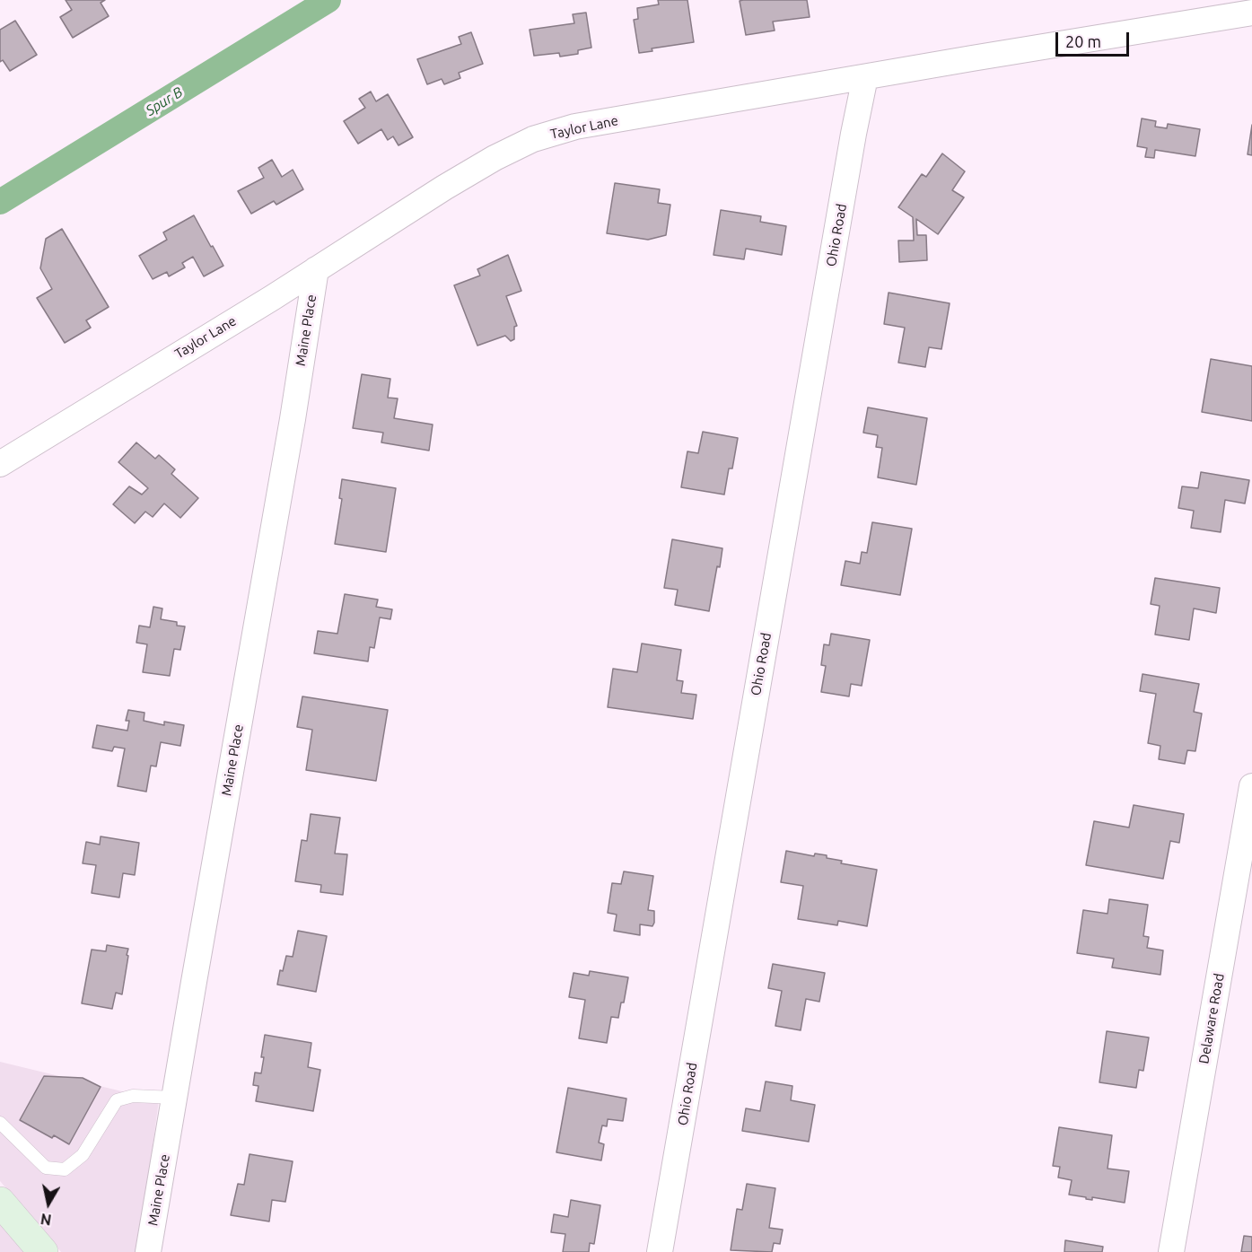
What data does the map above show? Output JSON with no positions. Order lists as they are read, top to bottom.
{
  "streets": {
    "street": [
      "Taylor Lane",
      "Ohio Road",
      "Maine Place",
      "Delaware Road"
    ]
  },
  "crossings": [
    ["Taylor Lane", "Ohio Road"],
    ["Taylor Lane", "Maine Place"]
  ],
  "water": ["Spur B"],
  "scale_bar": "20 m",
  "north": "bottom"
}
